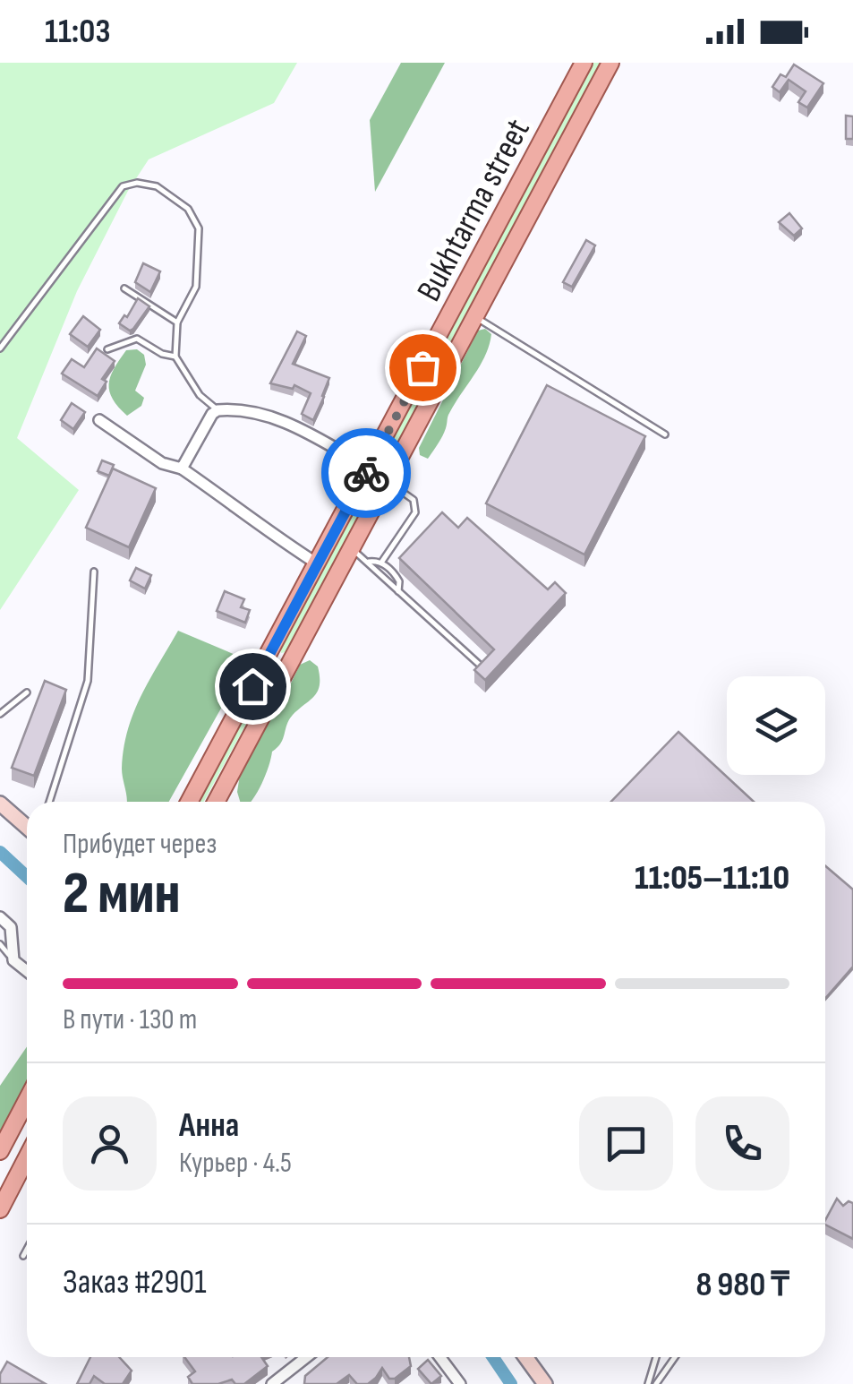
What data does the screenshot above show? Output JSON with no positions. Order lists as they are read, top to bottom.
{
  "streets": {
    "main road": ["Bukhtarma street"]
  },
  "page": {
    "status": "11:03",
    "heading": ["2 мин", "Прибудет через", "11:05–11:10"],
    "panel": [
      "Анна",
      "Курьер · 4.5",
      "Заказ #2901",
      "8 980 ₸"
    ],
    "bar": "В пути · 130 m"
  }
}
